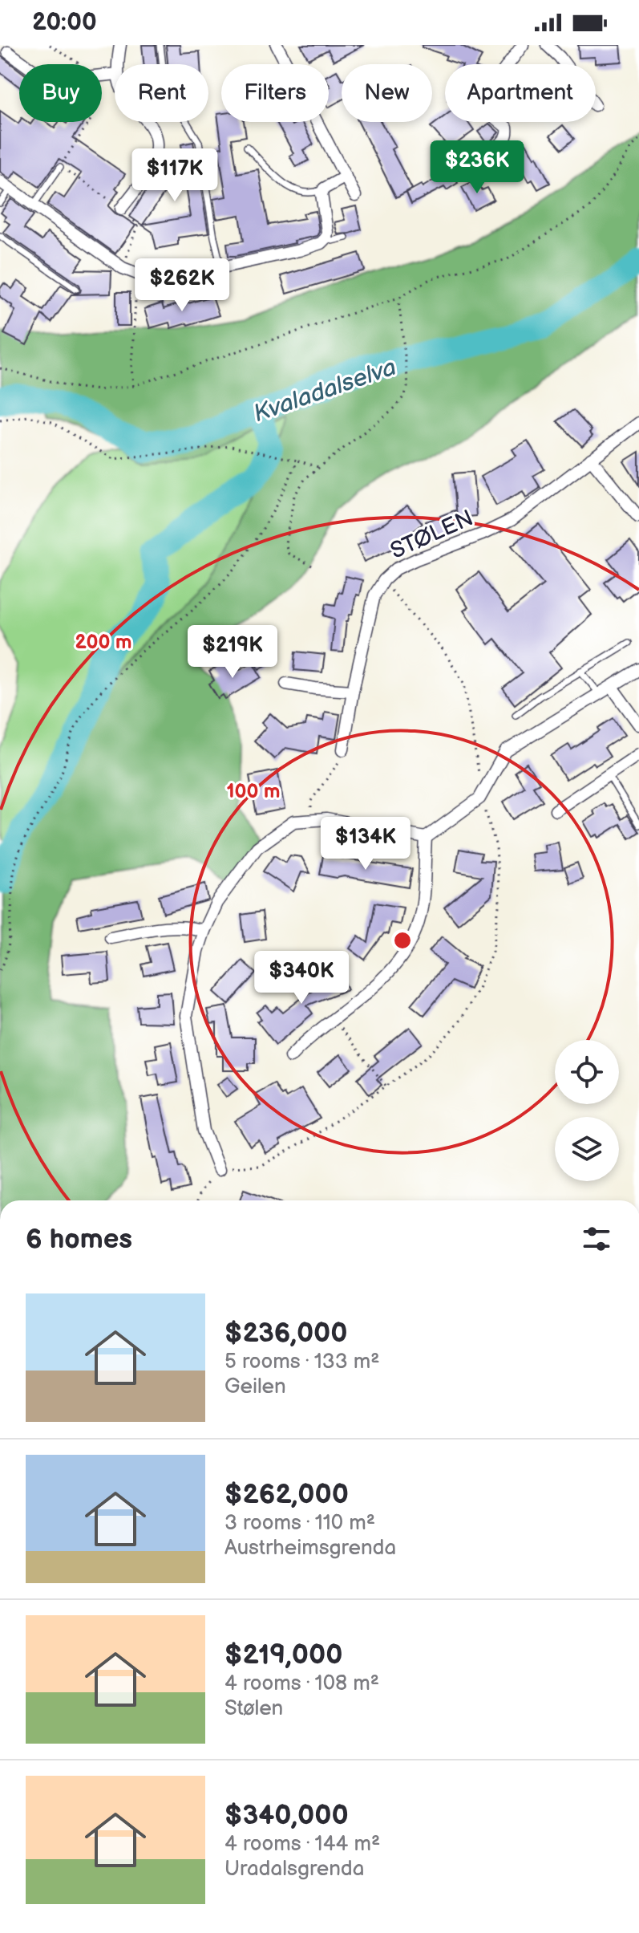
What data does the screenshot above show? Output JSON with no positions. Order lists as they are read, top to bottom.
{
  "streets": {
    "street": ["STØLEN"]
  },
  "water": ["Kvaladalselva"],
  "page": {
    "status": "20:00",
    "chip": [
      "Buy",
      "Rent",
      "Filters",
      "New",
      "Apartment"
    ],
    "price": [
      "$236K",
      "$117K",
      "$262K",
      "$219K",
      "$134K",
      "$340K"
    ],
    "heading": "6 homes",
    "list": [
      {
        "name": "$236,000",
        "note": "5 rooms · 133 m² · Geilen"
      },
      {
        "name": "$262,000",
        "note": "3 rooms · 110 m² · Austrheimsgrenda"
      },
      {
        "name": "$219,000",
        "note": "4 rooms · 108 m² · Stølen"
      },
      {
        "name": "$340,000",
        "note": "4 rooms · 144 m² · Uradalsgrenda"
      }
    ]
  },
  "rings": ["200 m", "100 m"]
}
